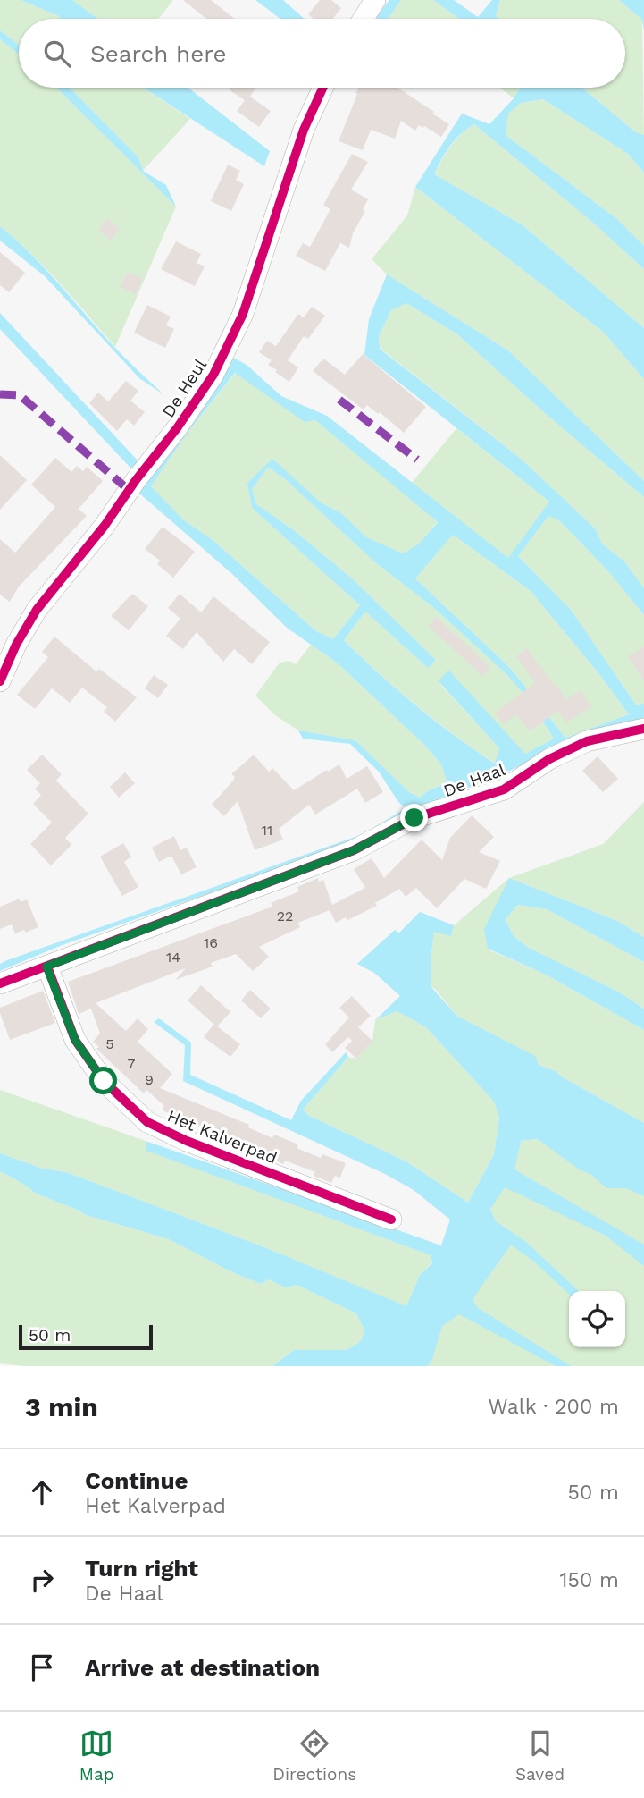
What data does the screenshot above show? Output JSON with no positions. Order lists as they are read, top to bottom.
{
  "streets": {
    "street": ["De Heul", "De Haal", "Het Kalverpad"]
  },
  "crossings": [
    ["De Haal", "Het Kalverpad"]
  ],
  "house_numbers": [
    "11",
    "22",
    "16",
    "14",
    "5",
    "7",
    "9"
  ],
  "scale_bar": "50 m",
  "page": {
    "search": "Search here",
    "scale": "50 m",
    "heading": ["3 min", "Walk · 200 m"],
    "list": [
      ["Continue", "Het Kalverpad", "50 m"],
      ["Turn right", "De Haal", "150 m"],
      "Arrive at destination"
    ],
    "nav": ["Map", "Directions", "Saved"]
  }
}
